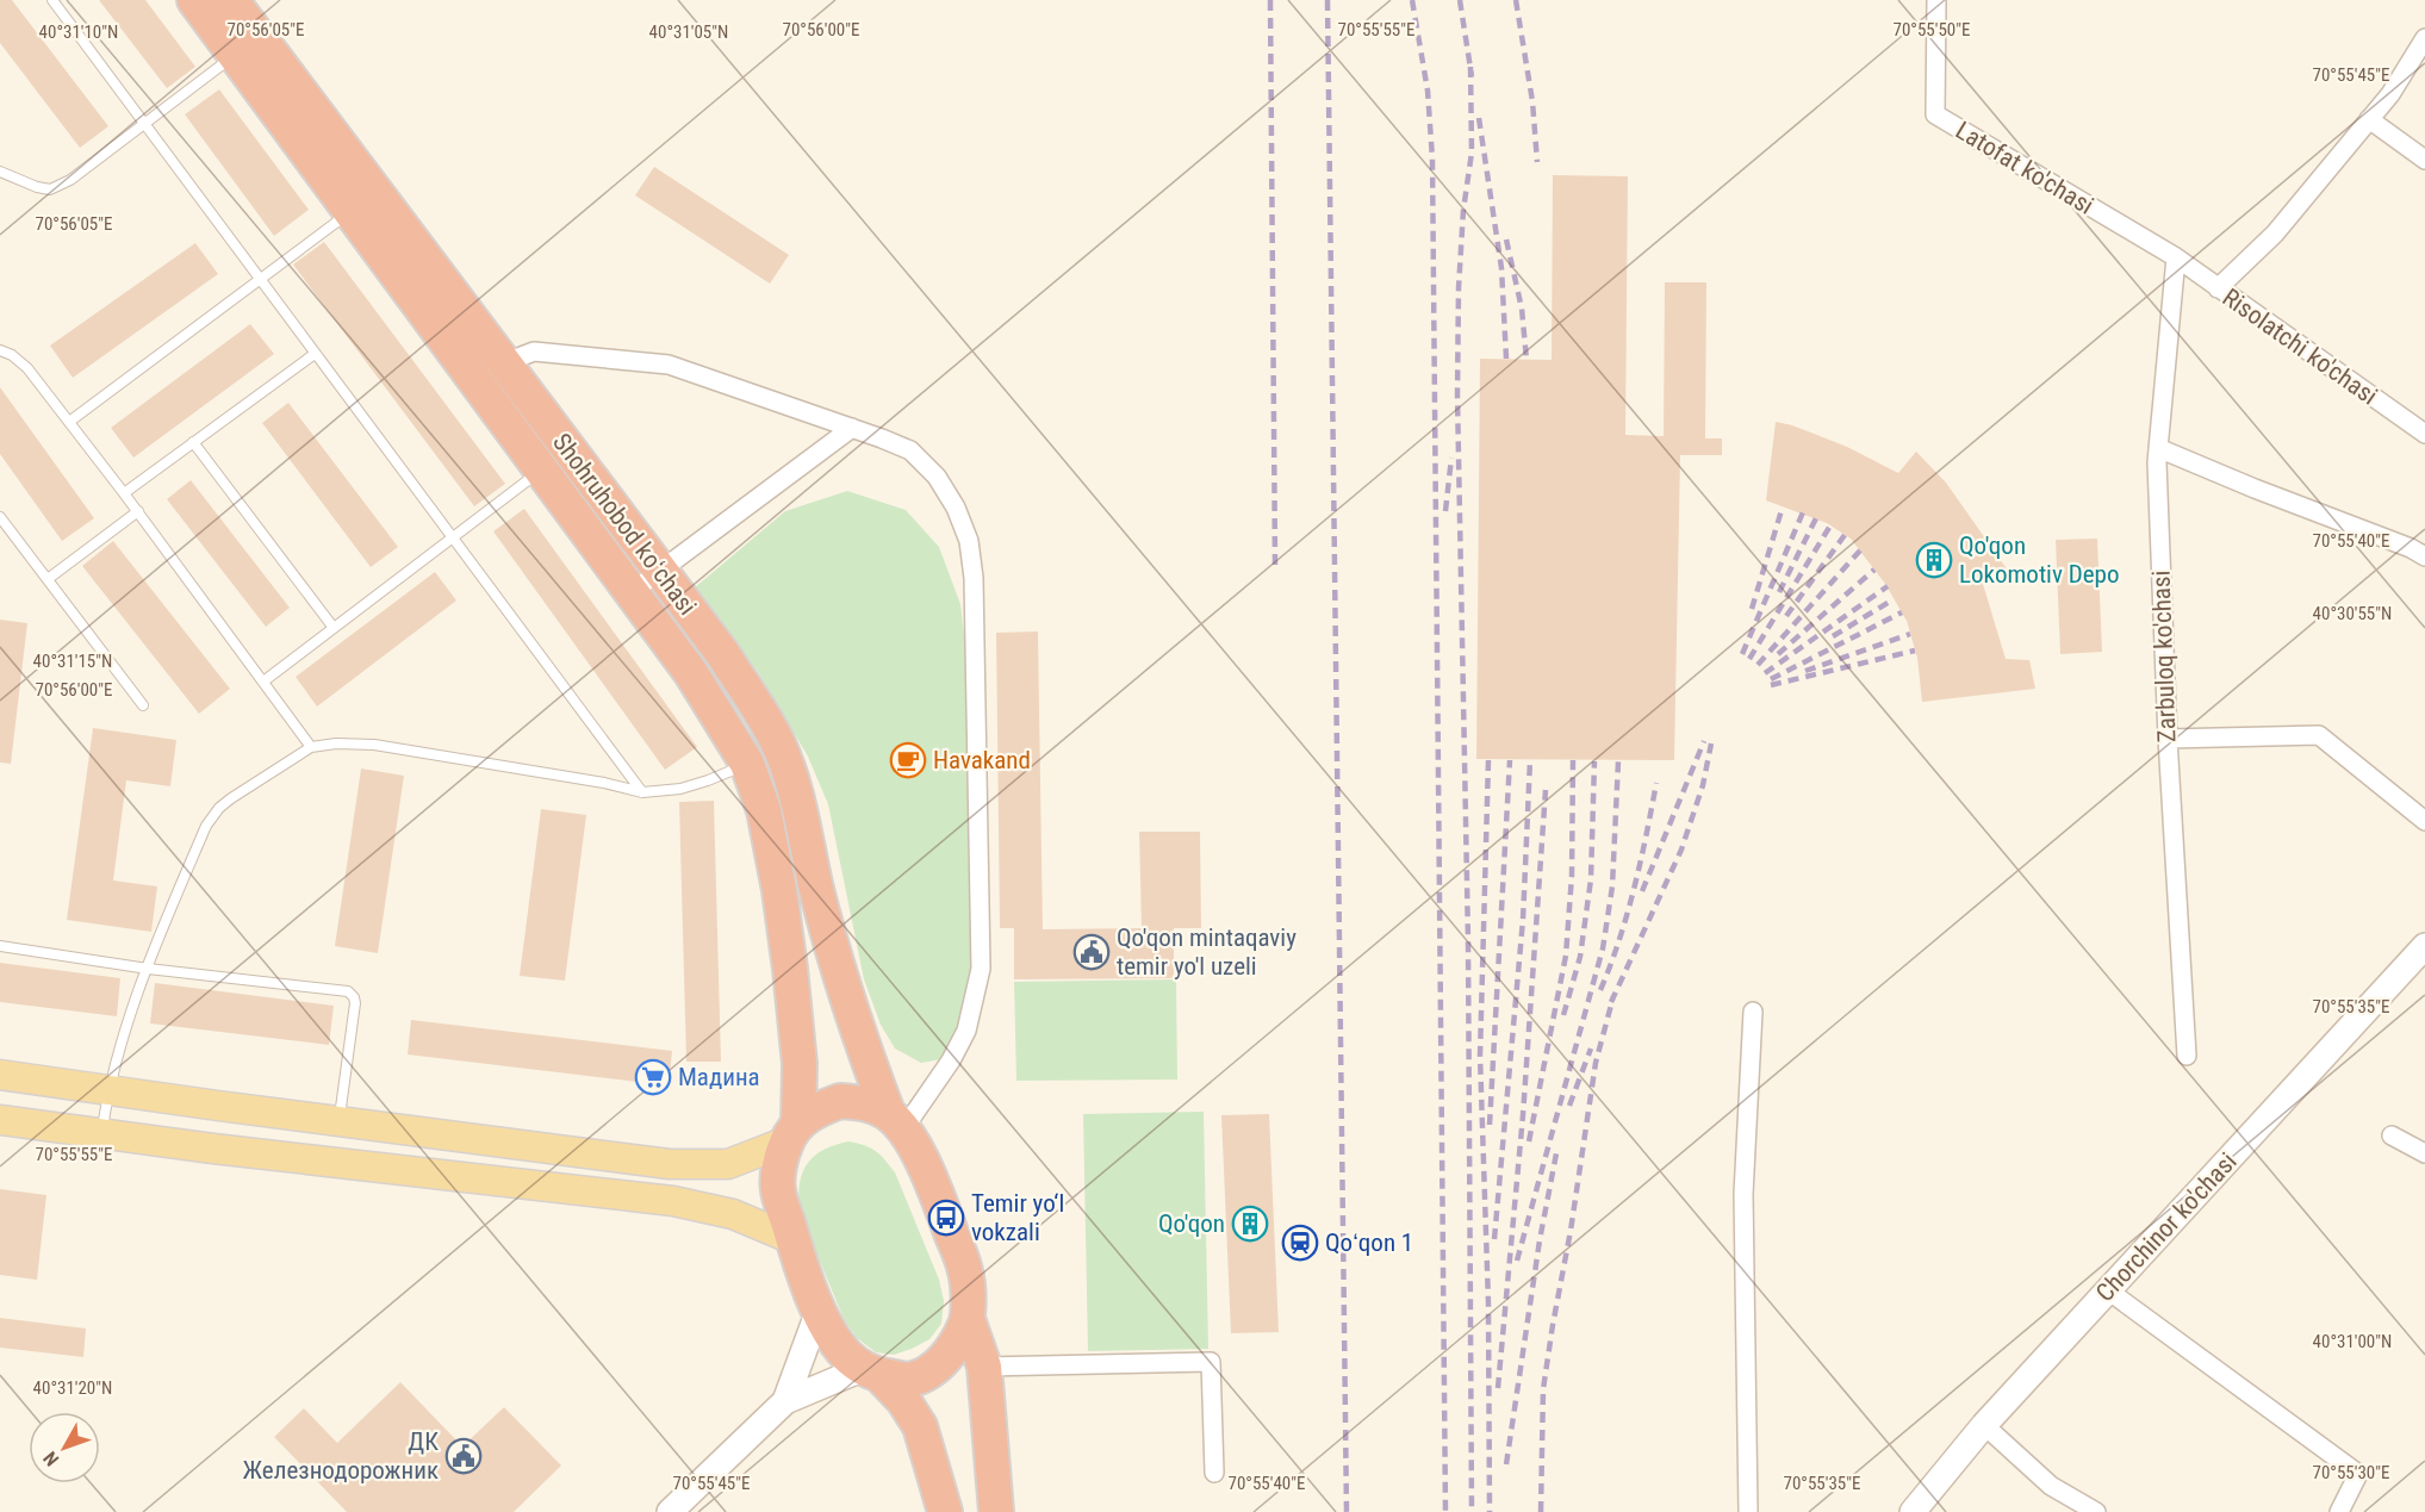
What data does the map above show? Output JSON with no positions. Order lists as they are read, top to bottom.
{
  "streets": {
    "highway": ["Shohruhobod koʻchasi"],
    "street": [
      "Latofat ko'chasi",
      "Risolatchi ko'chasi",
      "Zarbuloq ko'chasi",
      "Chorchinor ko'chasi"
    ]
  },
  "crossings": [
    ["Latofat ko'chasi", "Risolatchi ko'chasi"],
    ["Latofat ko'chasi", "Zarbuloq ko'chasi"],
    ["Risolatchi ko'chasi", "Zarbuloq ko'chasi"]
  ],
  "places": {
    "building": ["Qo'qon Lokomotiv Depo", "Qo'qon"],
    "cafe": ["Havakand"],
    "public building": ["Qo'qon mintaqaviy temir yo'l uzeli", "ДК Железнодорожник"],
    "supermarket": ["Мадина"],
    "bus stop": ["Temir yo‘l vokzali"],
    "station": ["Qoʻqon 1"]
  },
  "north": "bottom left",
  "coordinates": [
    "70°56'05\"E",
    "70°56'00\"E",
    "70°55'55\"E",
    "70°55'50\"E",
    "40°31'10\"N",
    "40°31'05\"N",
    "70°55'45\"E",
    "70°55'40\"E",
    "40°30'55\"N",
    "40°31'15\"N",
    "70°55'35\"E",
    "40°31'00\"N",
    "40°31'20\"N",
    "70°55'30\"E"
  ]
}
